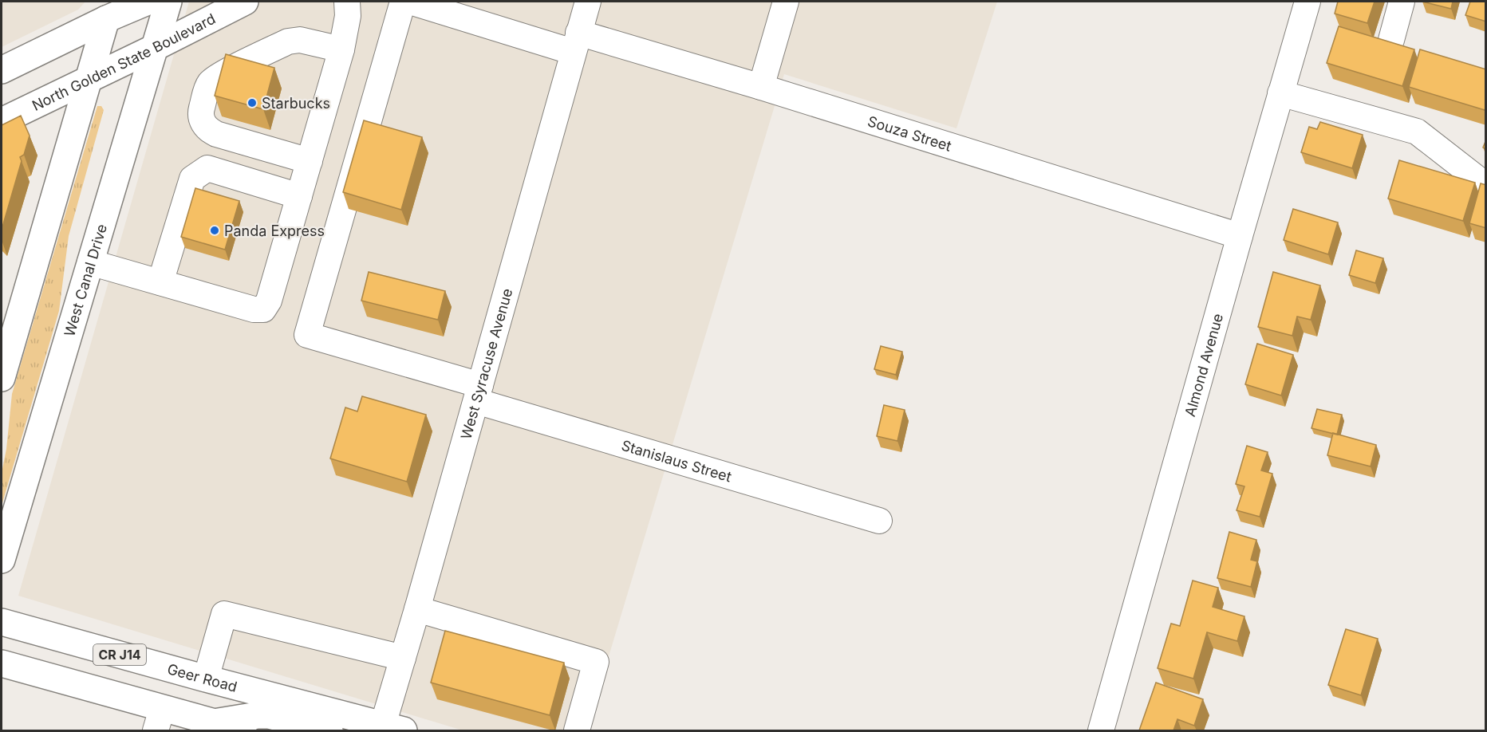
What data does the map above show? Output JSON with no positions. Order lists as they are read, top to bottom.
{
  "streets": {
    "main road": [
      "North Golden State Boulevard",
      "West Canal Drive",
      "CR J14",
      "Geer Road"
    ],
    "street": [
      "Souza Street",
      "West Syracuse Avenue",
      "Almond Avenue",
      "Stanislaus Street"
    ]
  },
  "crossings": [
    ["North Golden State Boulevard", "West Canal Drive"],
    ["Souza Street", "West Syracuse Avenue"],
    ["Souza Street", "Almond Avenue"],
    ["West Syracuse Avenue", "Stanislaus Street"],
    ["West Syracuse Avenue", "Geer Road"]
  ],
  "places": ["Starbucks", "Panda Express"]
}
